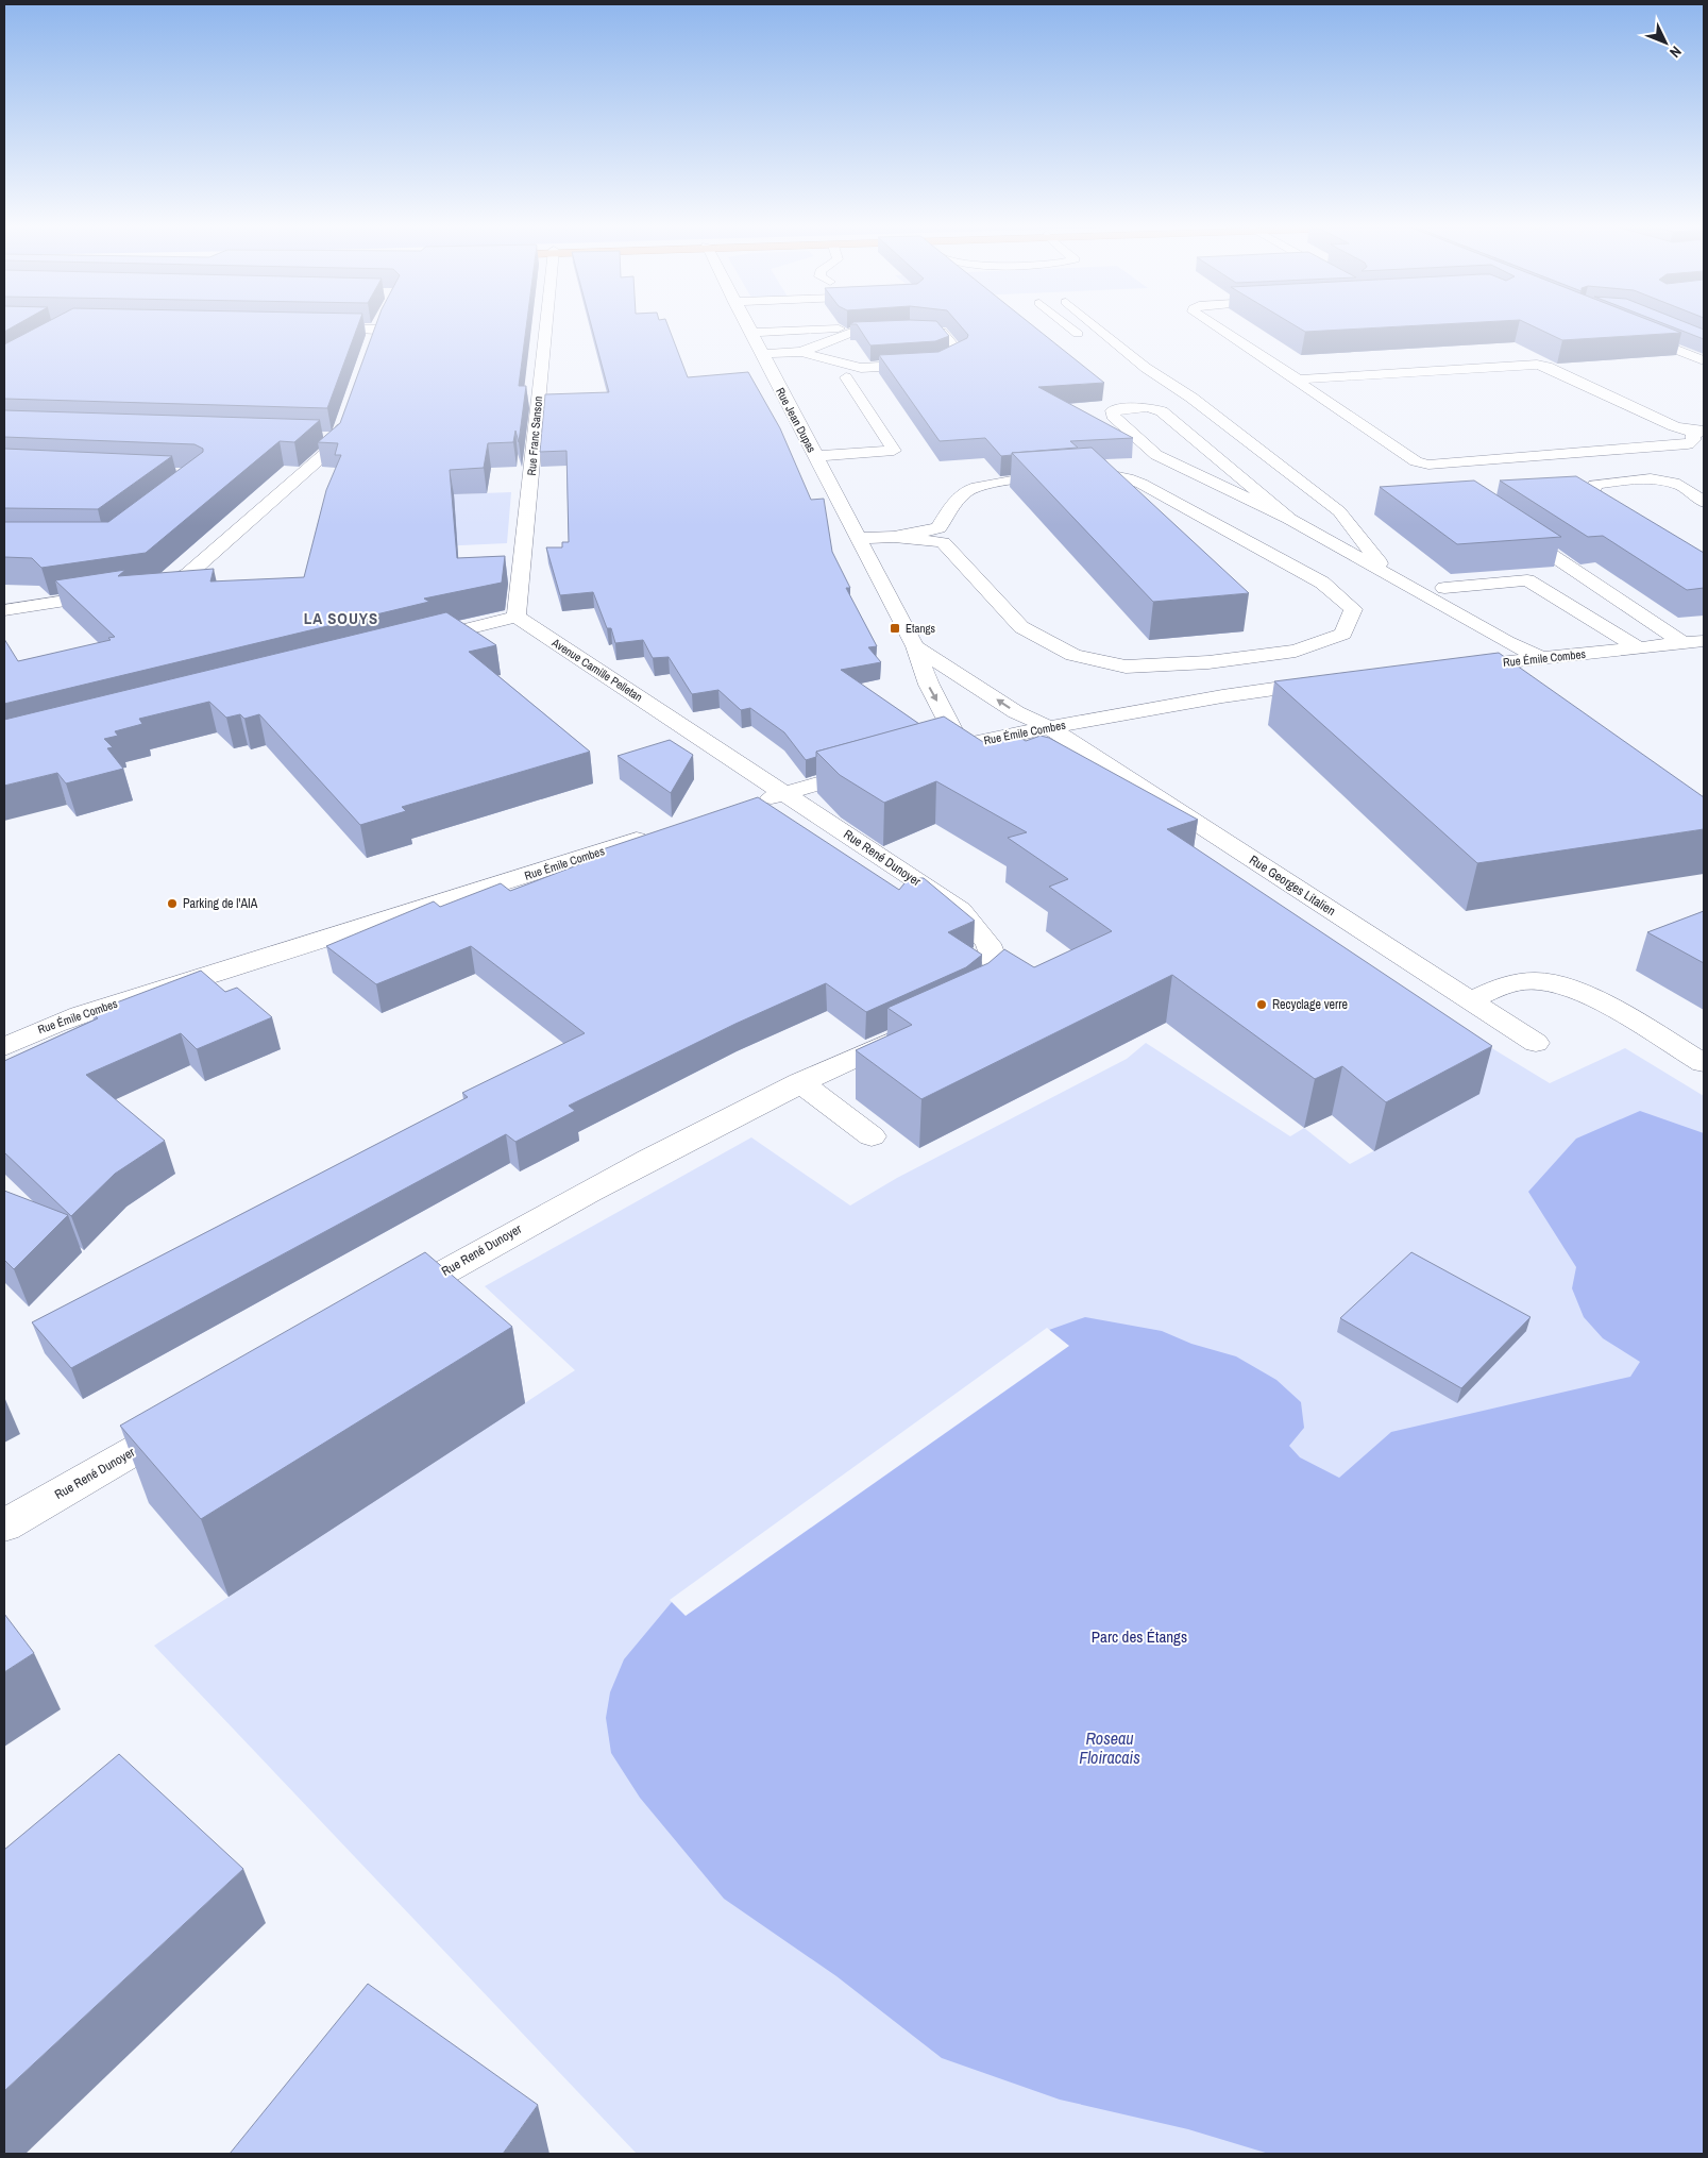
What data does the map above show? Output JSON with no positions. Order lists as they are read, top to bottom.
{
  "streets": {
    "street": [
      "Rue Jean Dupas",
      "Rue Franc Sanson",
      "Rue Émile Combes",
      "Avenue Camille Pelletan",
      "Rue René Dunoyer",
      "Rue Georges Litalien"
    ]
  },
  "crossings": [
    ["Rue Jean Dupas", "Rue Émile Combes"],
    ["Rue Jean Dupas", "Rue Georges Litalien"],
    ["Rue Franc Sanson", "Avenue Camille Pelletan"],
    ["Rue Émile Combes", "Rue Georges Litalien"],
    ["Avenue Camille Pelletan", "Rue René Dunoyer"]
  ],
  "districts": ["LA SOUYS"],
  "water": ["Roseau Floiracais"],
  "parks": ["Parc des Étangs"],
  "places": {
    "transit": ["Etangs"],
    "other": ["Parking de l'AIA", "Recyclage verre"]
  },
  "north": "bottom right"
}
